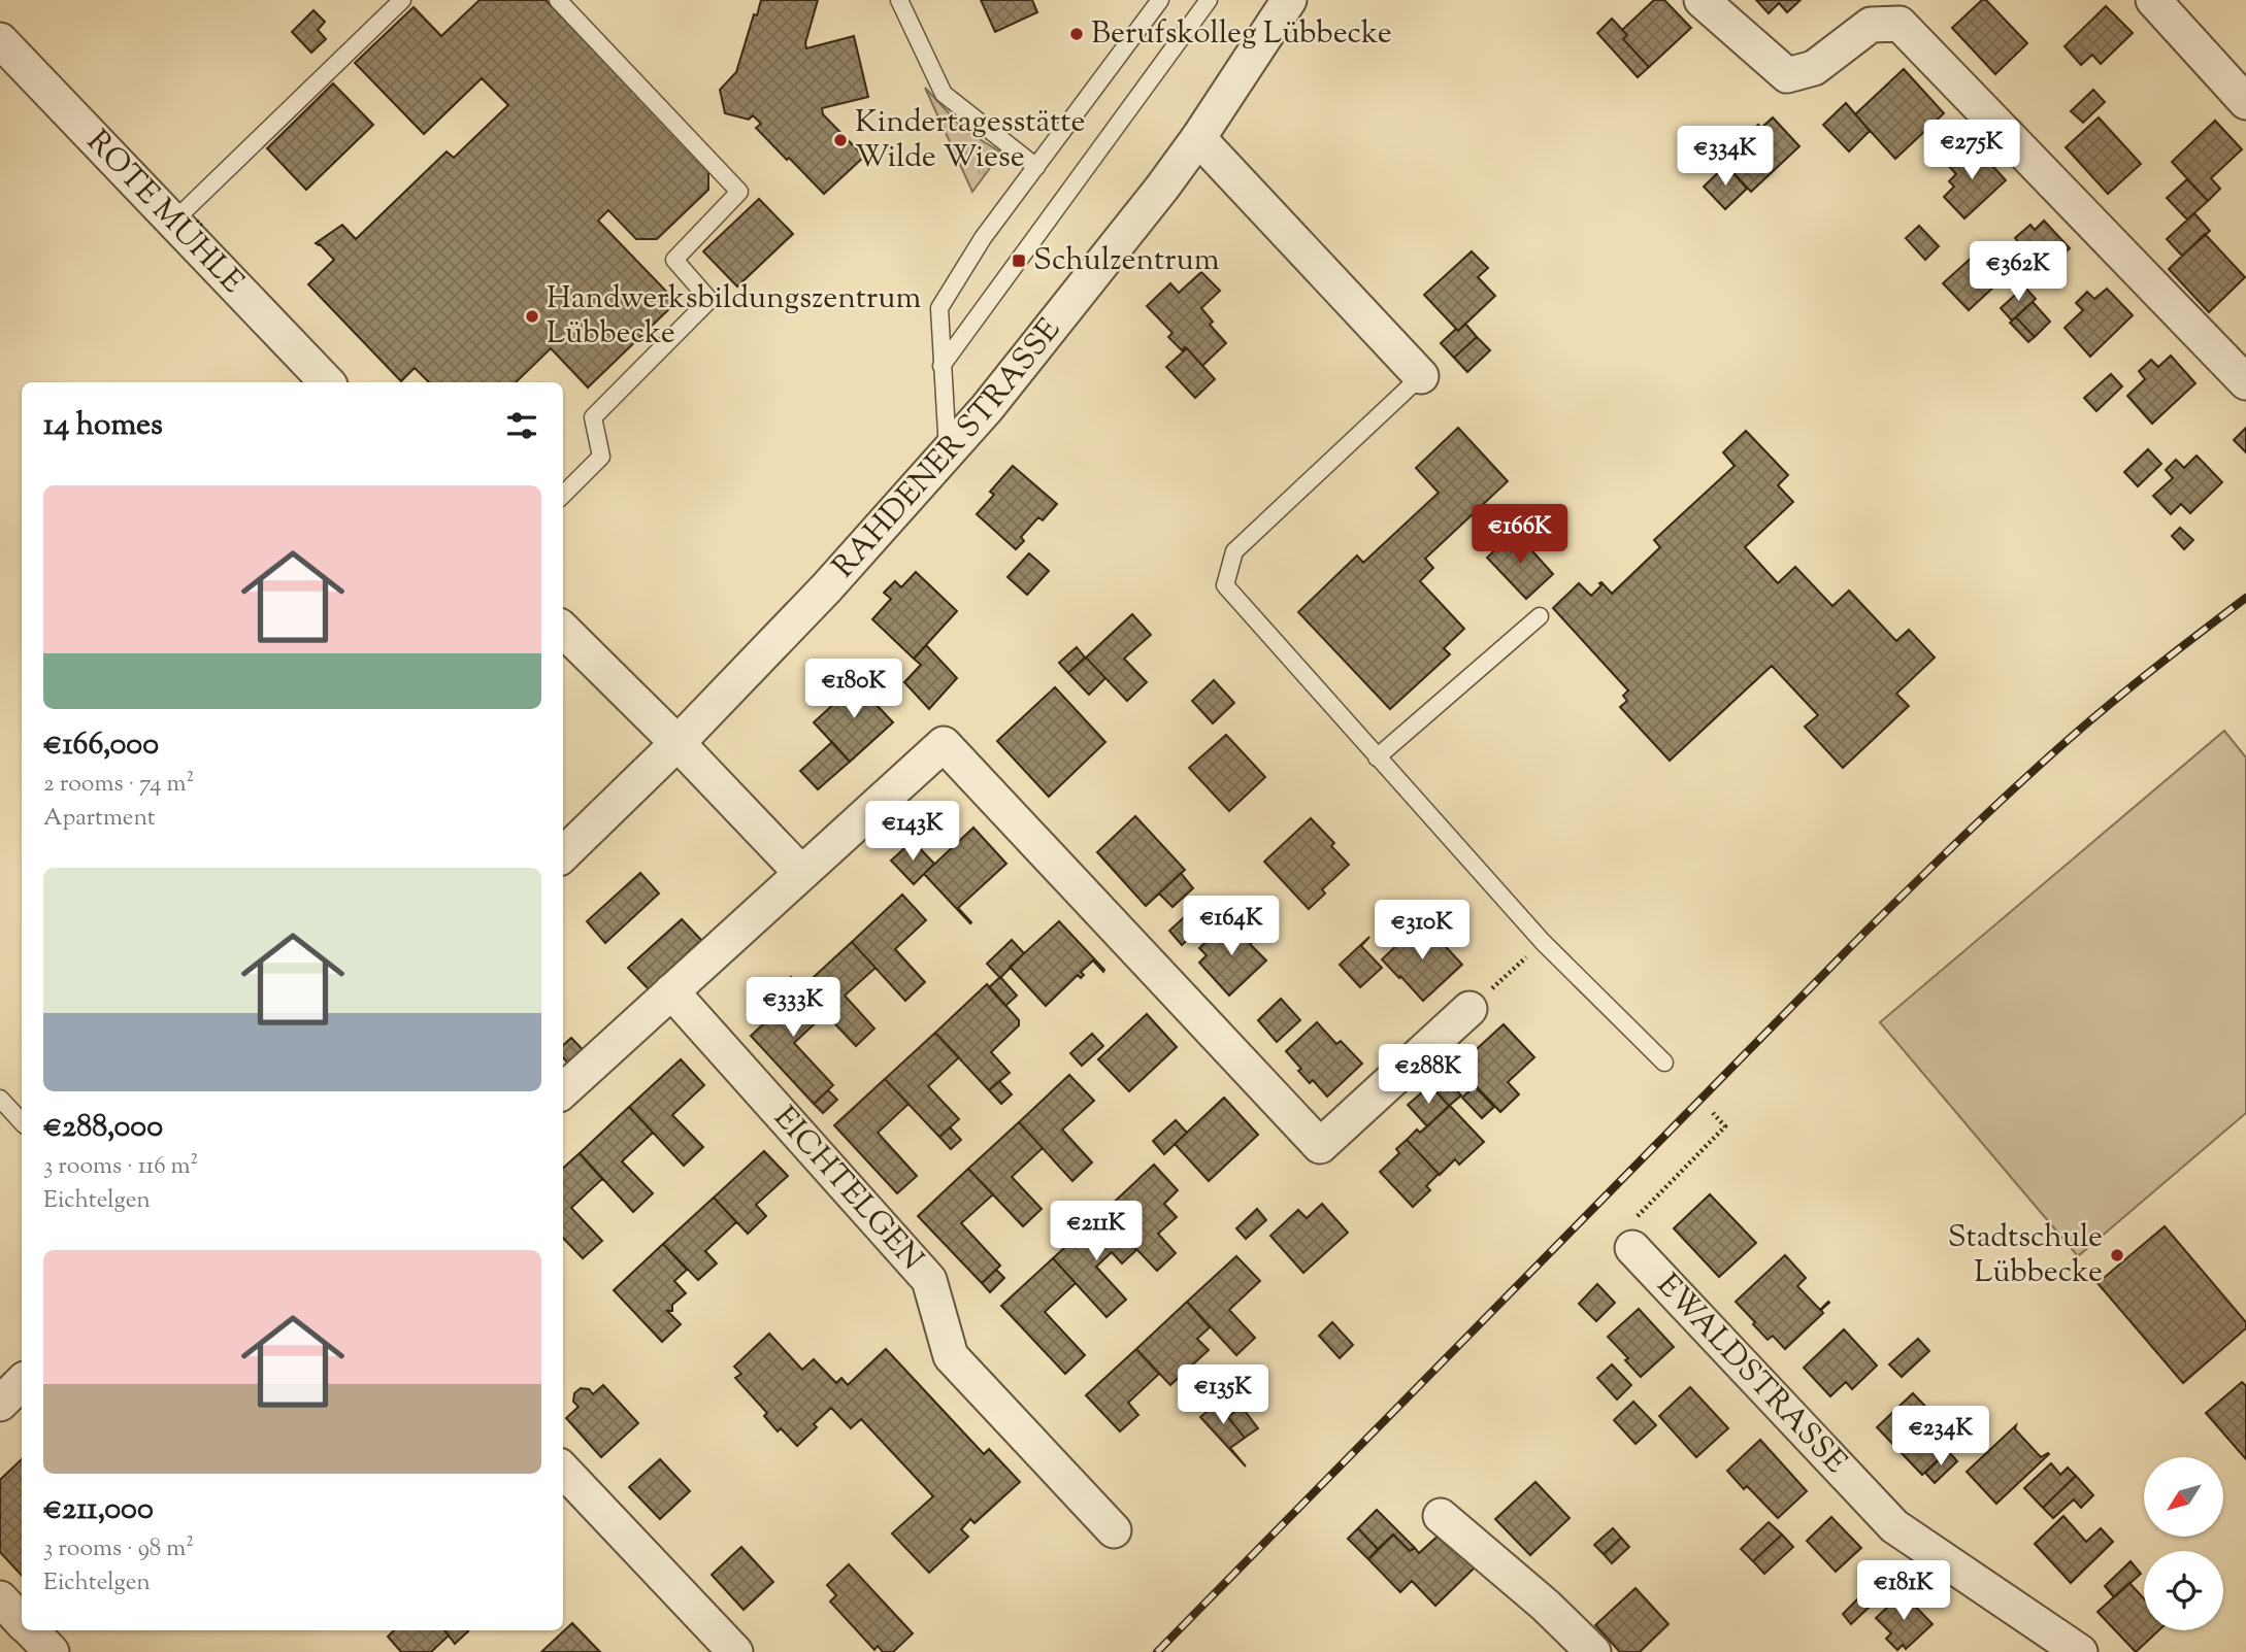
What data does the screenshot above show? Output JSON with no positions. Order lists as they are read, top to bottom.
{
  "streets": {
    "street": [
      "ROTE MÜHLE",
      "RAHDENER STRASSE",
      "EICHTELGEN",
      "EWALDSTRASSE"
    ]
  },
  "places": {
    "other": [
      "Berufskolleg Lübbecke",
      "Kindertagesstätte Wilde Wiese",
      "Handwerksbildungszentrum Lübbecke",
      "Stadtschule Lübbecke"
    ],
    "transit": ["Schulzentrum"]
  },
  "north": "bottom left",
  "page": {
    "price": [
      "€275K",
      "€334K",
      "€362K",
      "€166K",
      "€180K",
      "€143K",
      "€164K",
      "€310K",
      "€333K",
      "€288K",
      "€211K",
      "€135K",
      "€234K",
      "€181K"
    ],
    "heading": "14 homes",
    "list": [
      {
        "name": "€166,000",
        "note": "2 rooms · 74 m² · Apartment"
      },
      {
        "name": "€288,000",
        "note": "3 rooms · 116 m² · Eichtelgen"
      },
      {
        "name": "€211,000",
        "note": "3 rooms · 98 m² · Eichtelgen"
      }
    ]
  }
}
